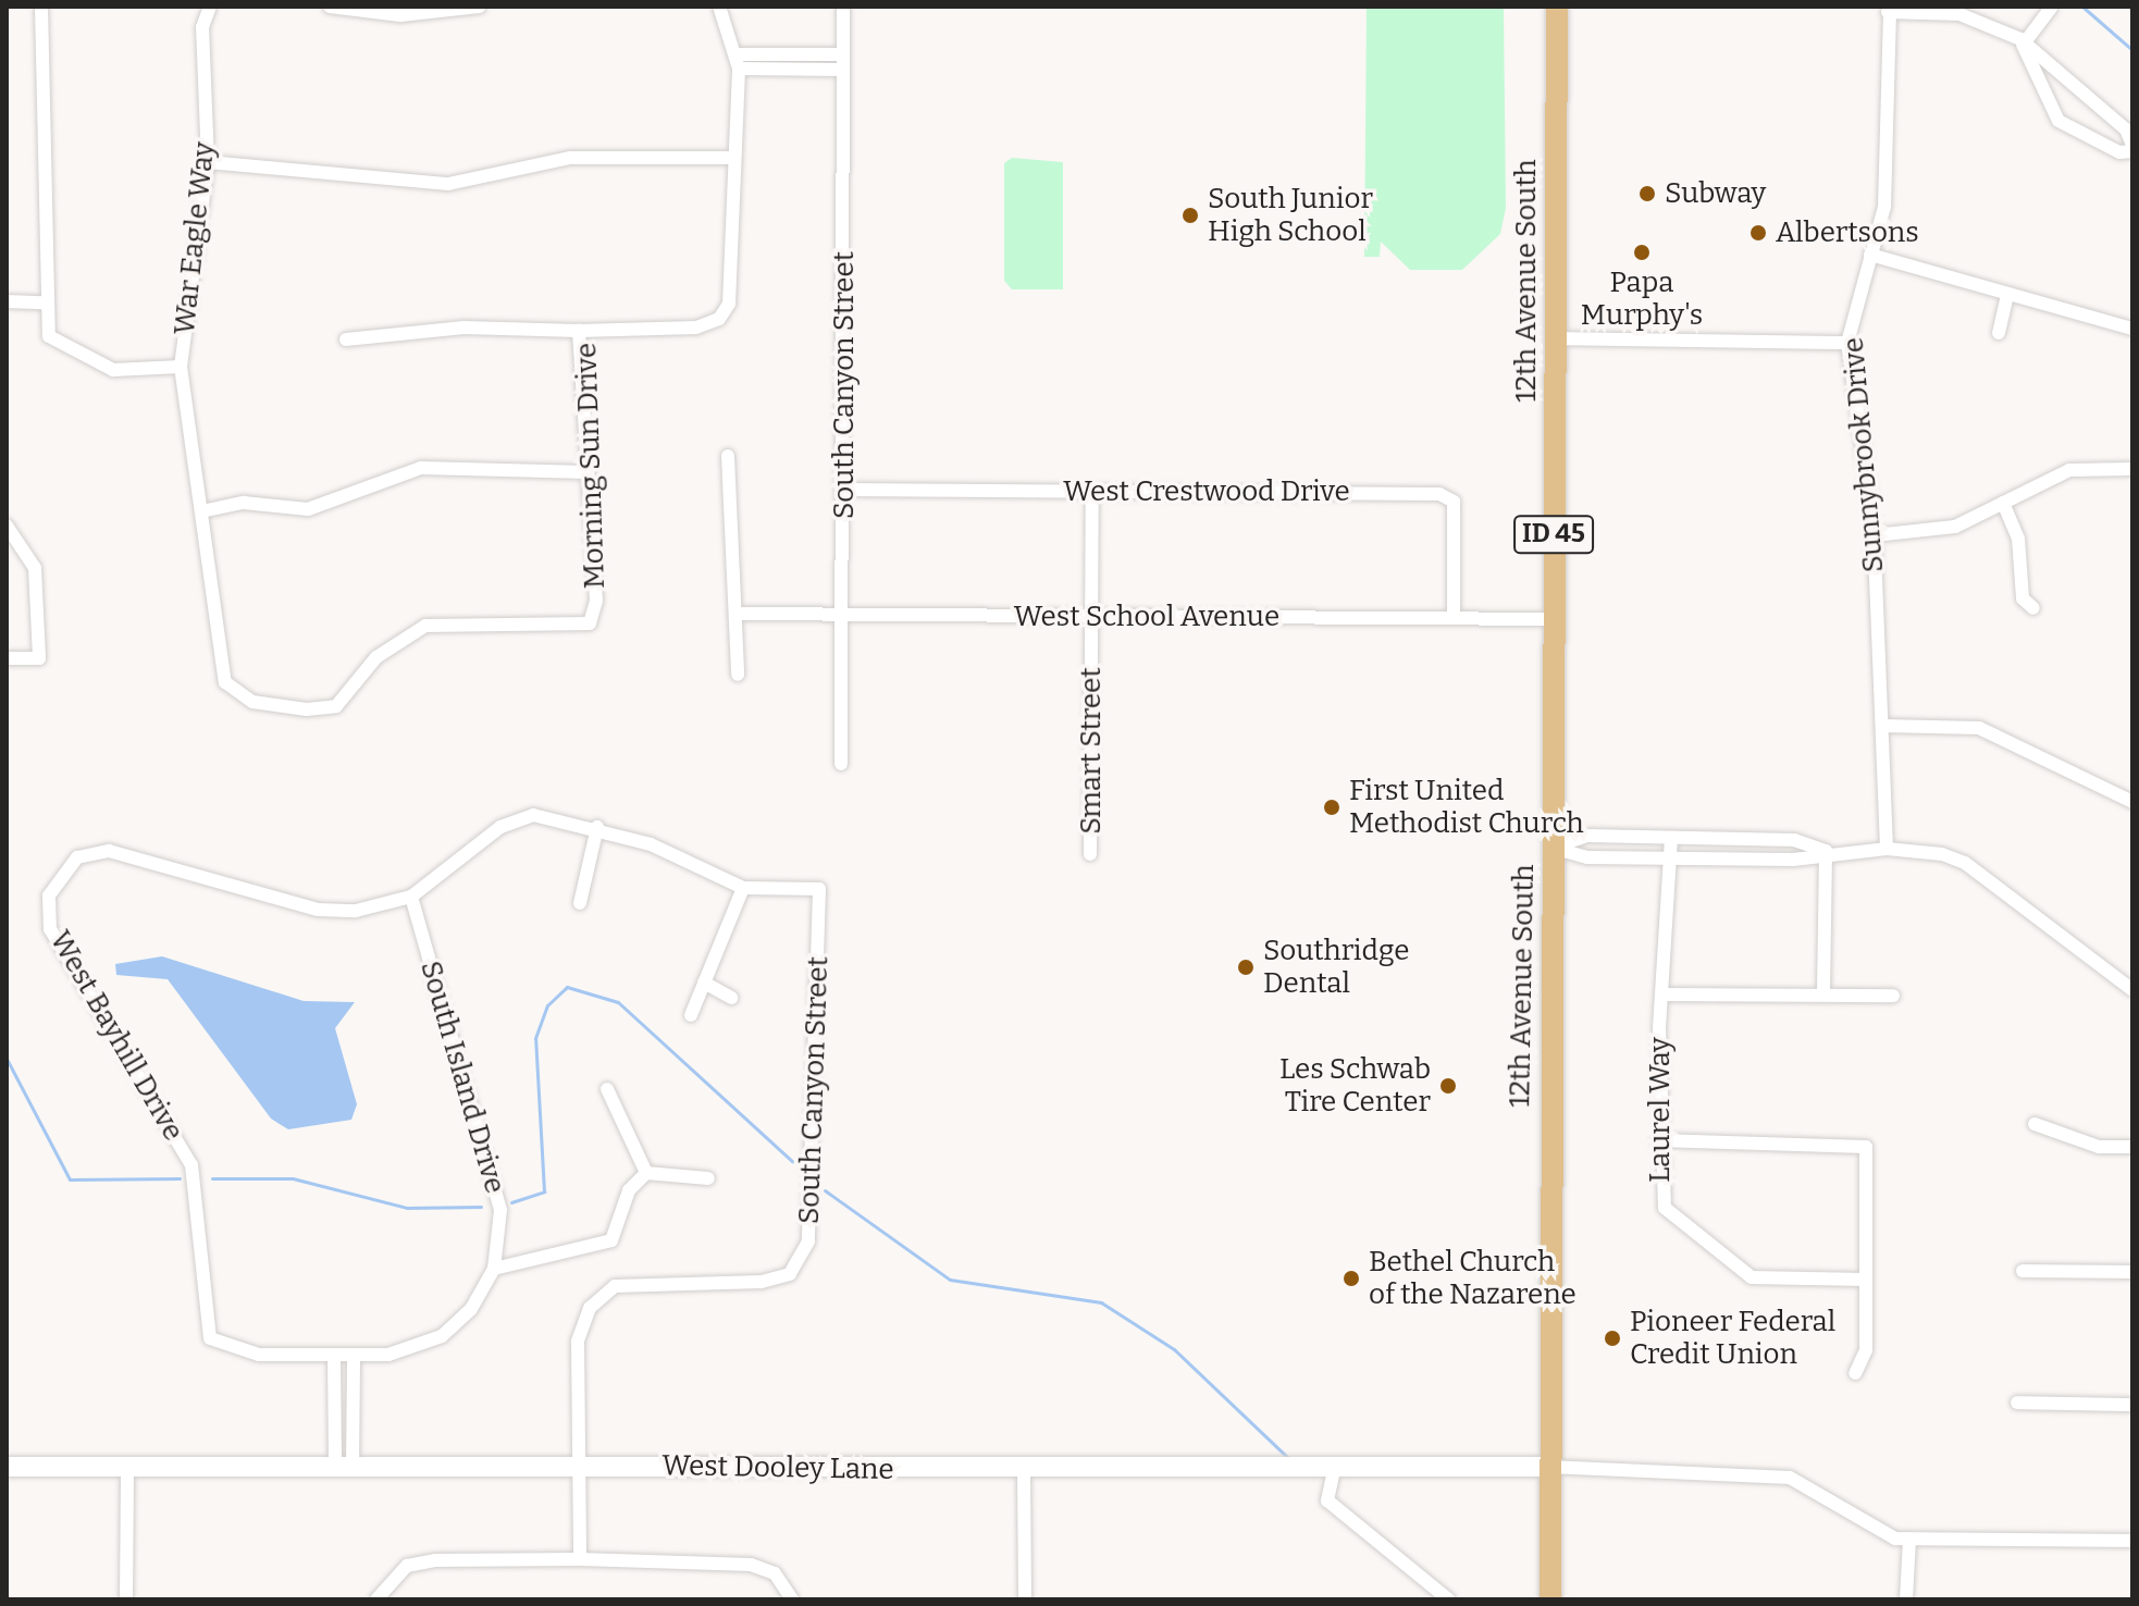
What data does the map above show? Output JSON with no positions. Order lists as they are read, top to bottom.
{
  "streets": {
    "main road": ["12th Avenue South", "ID 45"],
    "street": [
      "War Eagle Way",
      "South Canyon Street",
      "Sunnybrook Drive",
      "Morning Sun Drive",
      "West Crestwood Drive",
      "West School Avenue",
      "Smart Street",
      "West Bayhill Drive",
      "South Island Drive",
      "Laurel Way",
      "West Dooley Lane"
    ]
  },
  "crossings": [
    ["War Eagle Way", "Morning Sun Drive"],
    ["12th Avenue South", "West School Avenue"],
    ["12th Avenue South", "West Dooley Lane"],
    ["South Canyon Street", "West Crestwood Drive"],
    ["South Canyon Street", "West School Avenue"],
    ["South Canyon Street", "West Dooley Lane"],
    ["West Crestwood Drive", "West School Avenue"],
    ["West Crestwood Drive", "Smart Street"],
    ["West School Avenue", "Smart Street"],
    ["West Bayhill Drive", "South Island Drive"]
  ],
  "places": [
    "Subway",
    "South Junior High School",
    "Albertsons",
    "Papa Murphy's",
    "First United Methodist Church",
    "Southridge Dental",
    "Les Schwab Tire Center",
    "Bethel Church of the Nazarene",
    "Pioneer Federal Credit Union"
  ]
}
